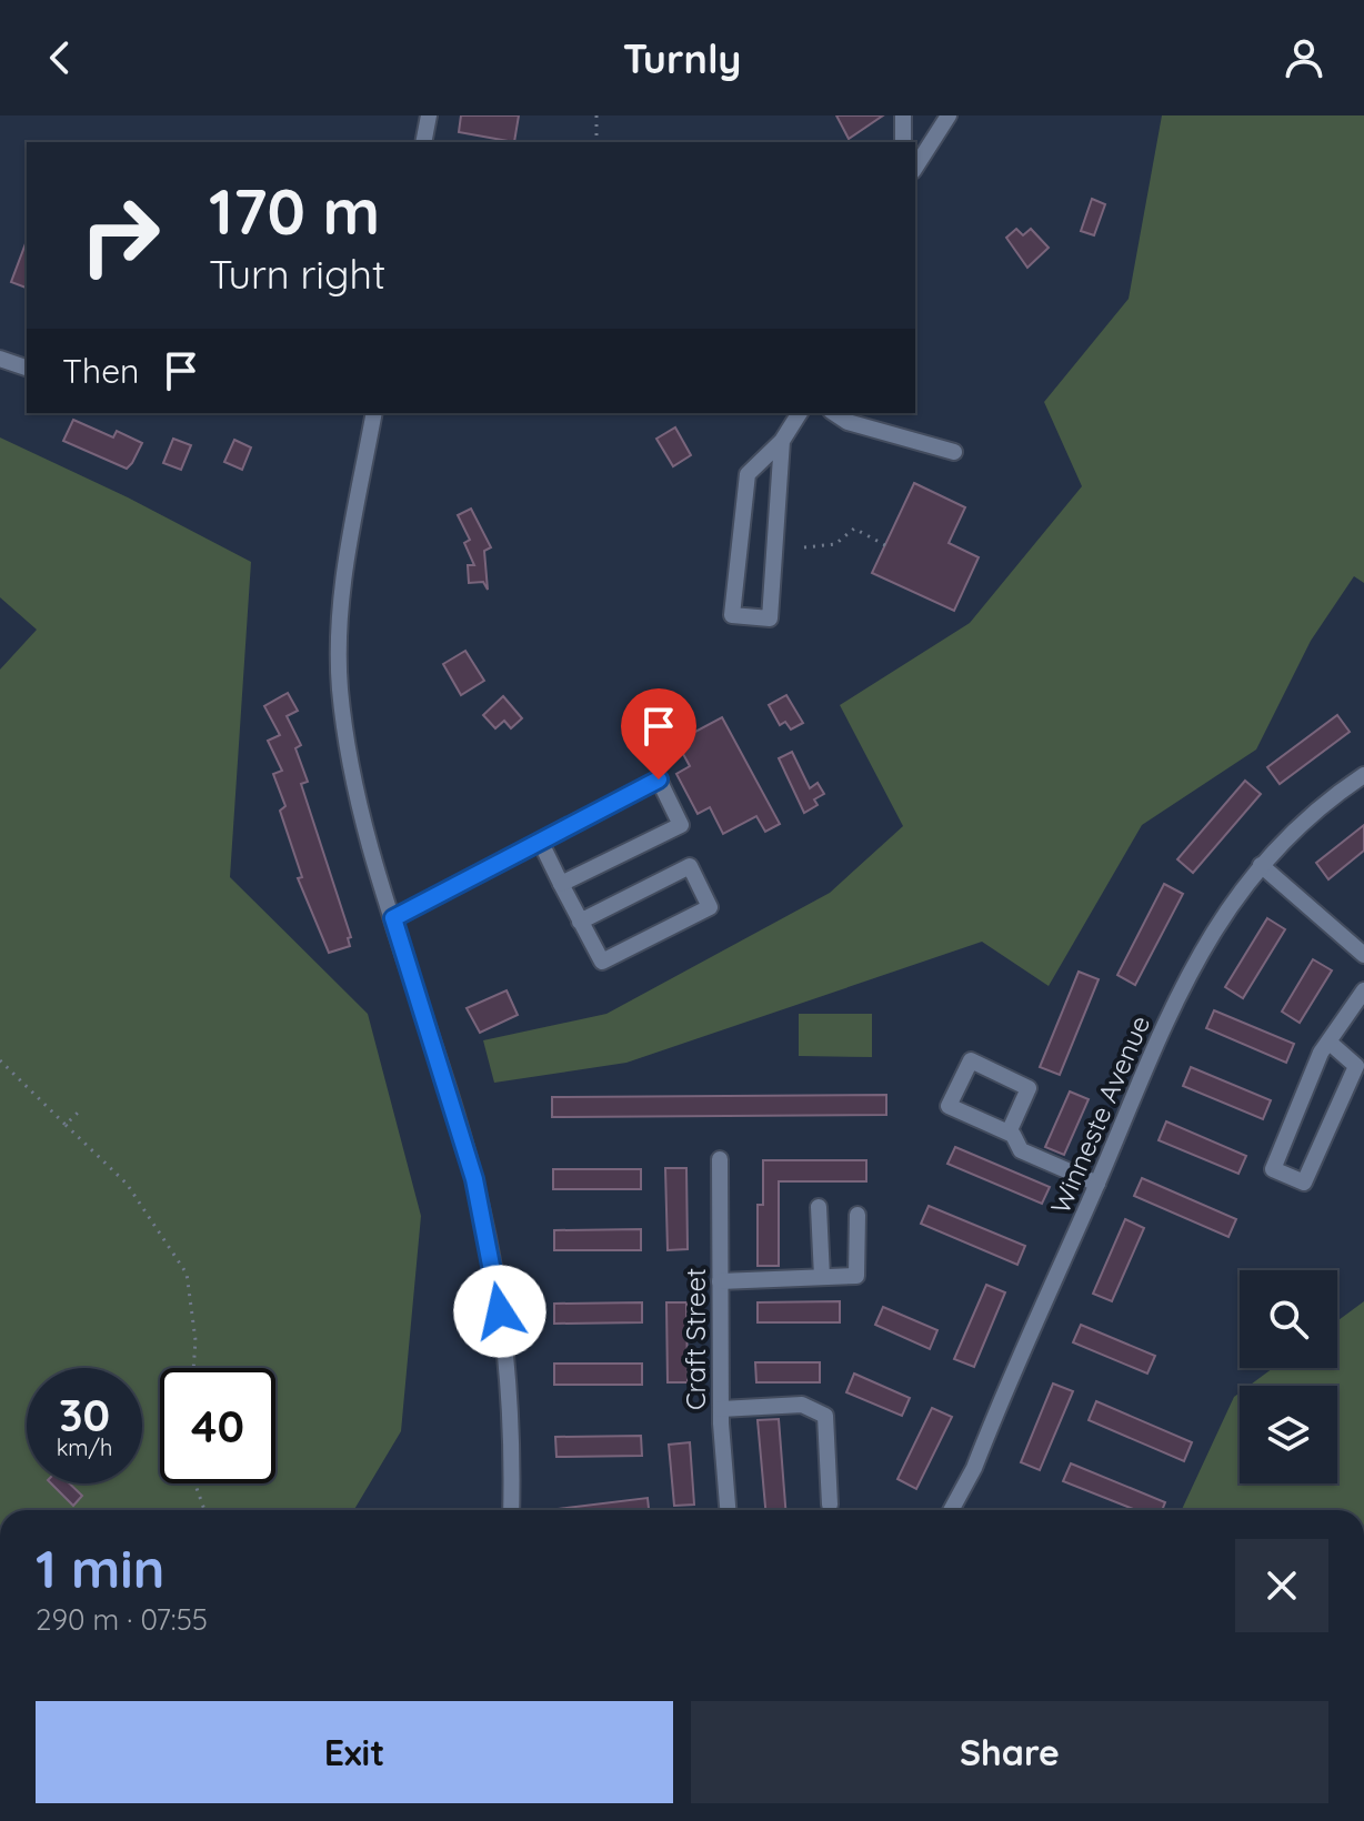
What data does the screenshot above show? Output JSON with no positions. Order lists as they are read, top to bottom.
{
  "streets": {
    "street": ["Winneste Avenue", "Craft Street"]
  },
  "page": {
    "header": "Turnly",
    "turn": ["170 m", "Turn right"],
    "then": "Then",
    "speed": "30 km/h",
    "limit": "40",
    "heading": ["1 min", "290 m · 07:55"],
    "buttons": ["Exit", "Share"]
  }
}
